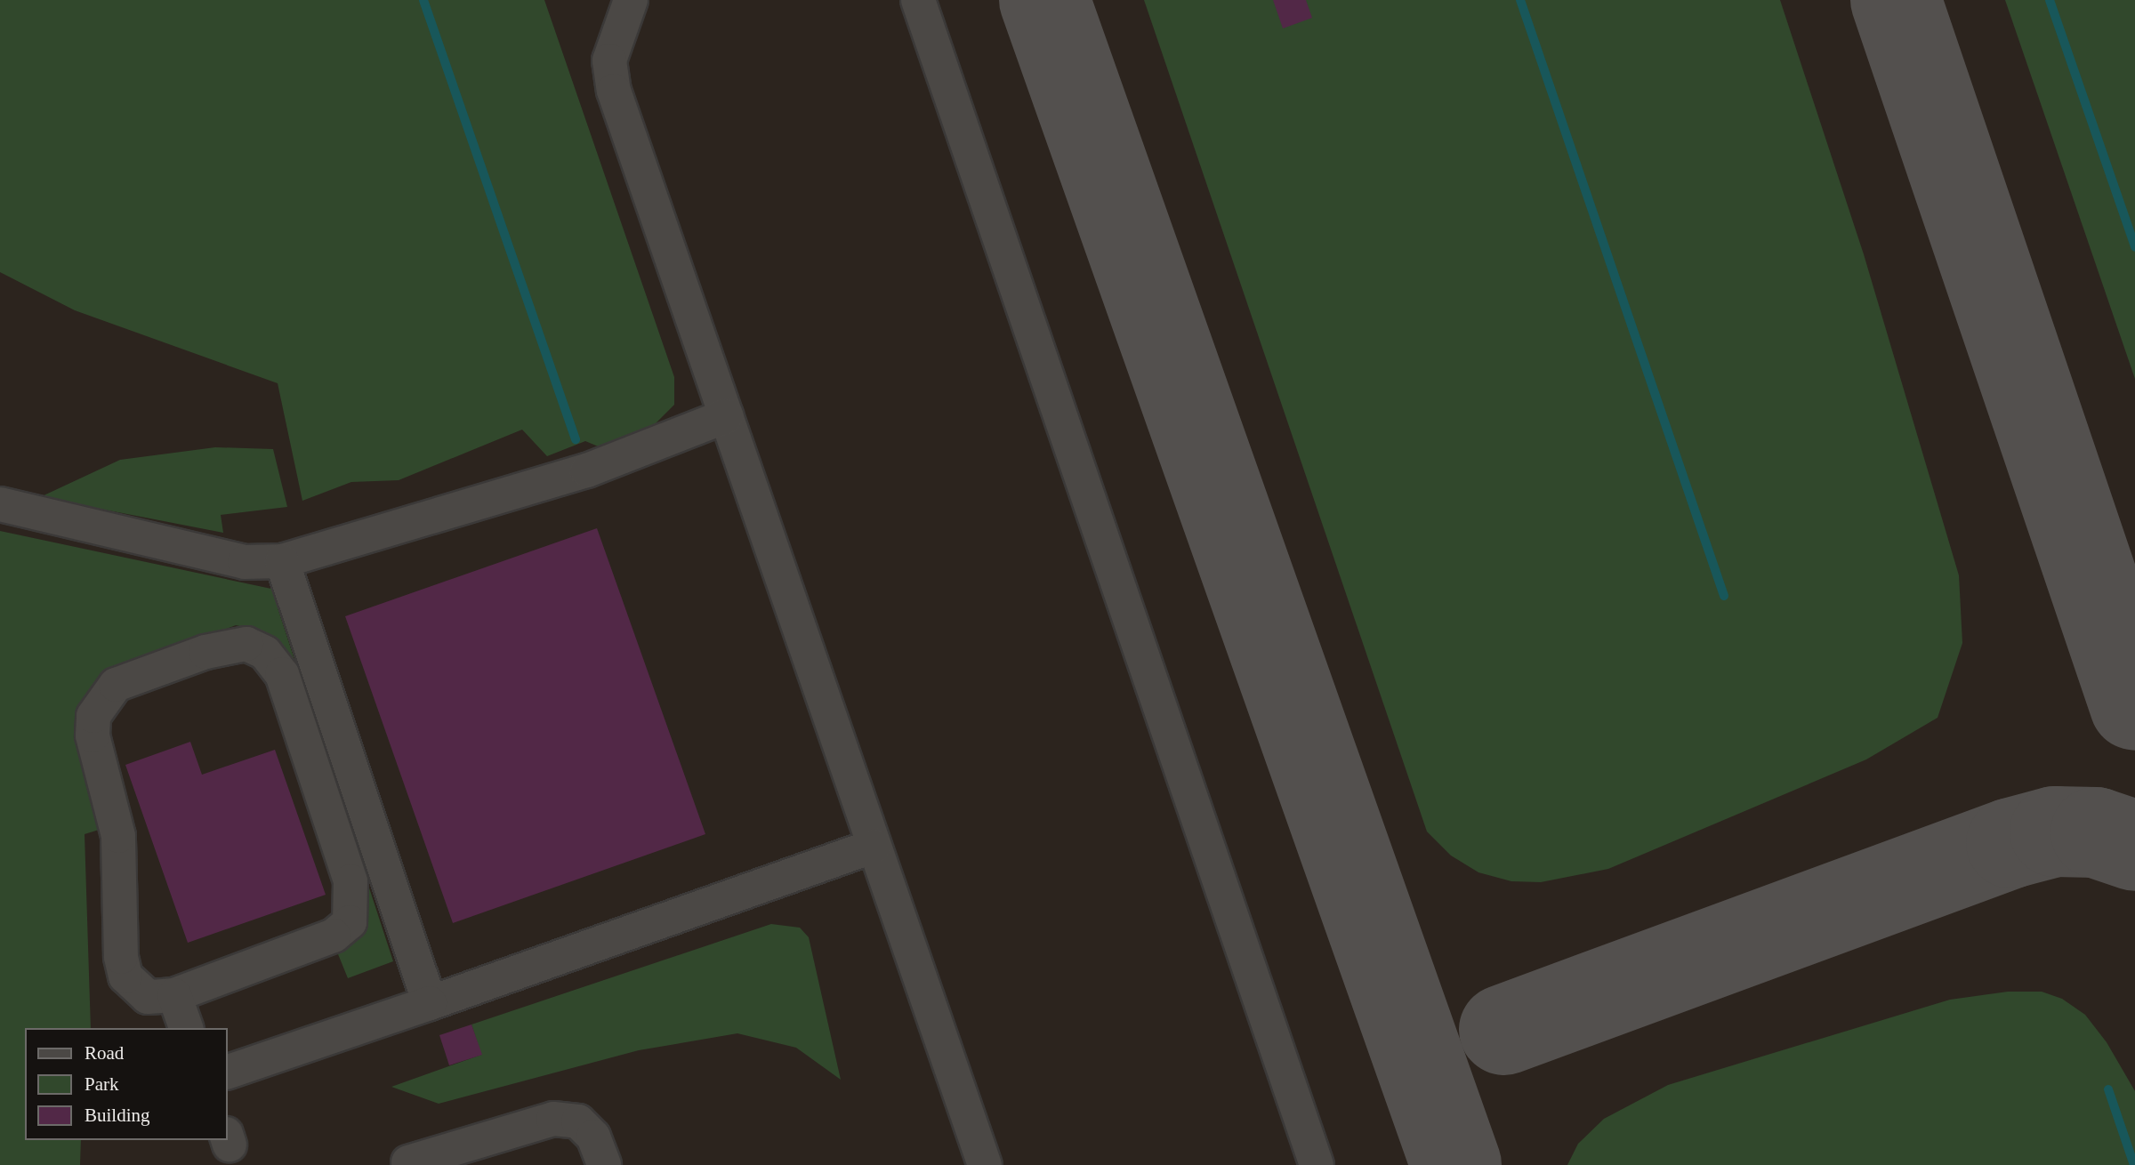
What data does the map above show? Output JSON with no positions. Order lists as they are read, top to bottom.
{
  "legend": ["Road", "Park", "Building"]
}
